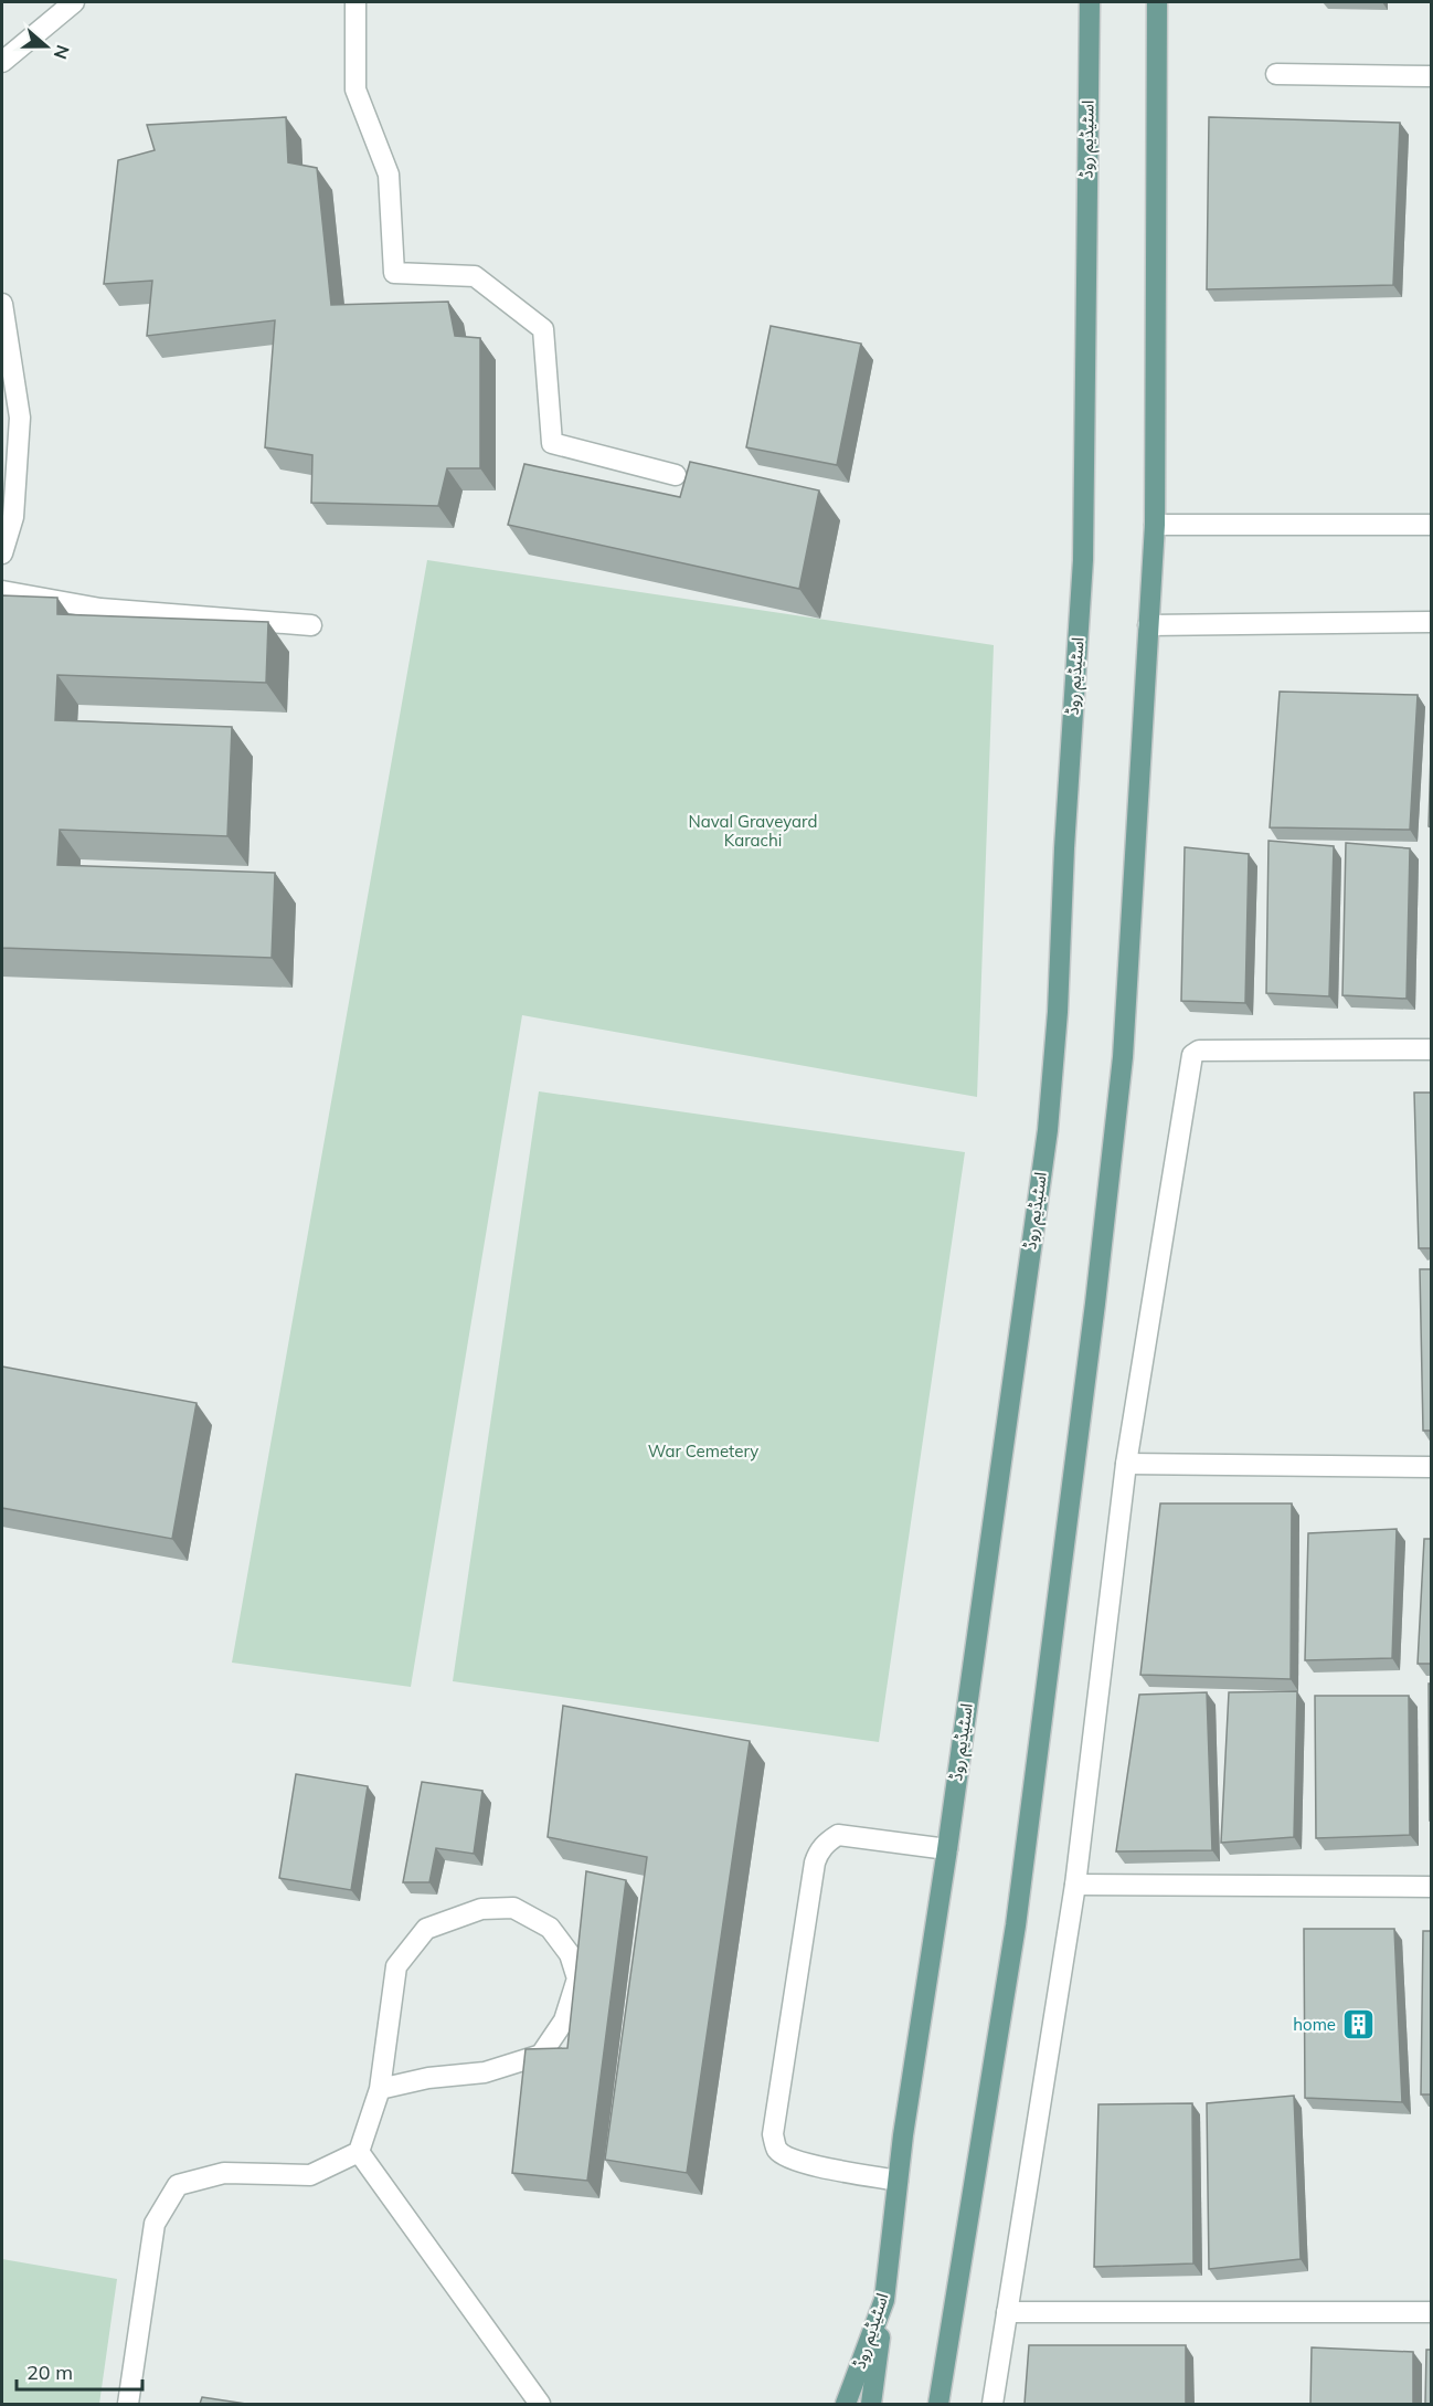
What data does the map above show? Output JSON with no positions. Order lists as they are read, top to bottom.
{
  "streets": {
    "main road": ["اسٹیڈیم روڈ"]
  },
  "parks": ["Naval Graveyard Karachi", "War Cemetery"],
  "places": {
    "building": ["home"]
  },
  "scale_bar": "20 m",
  "north": "right"
}
